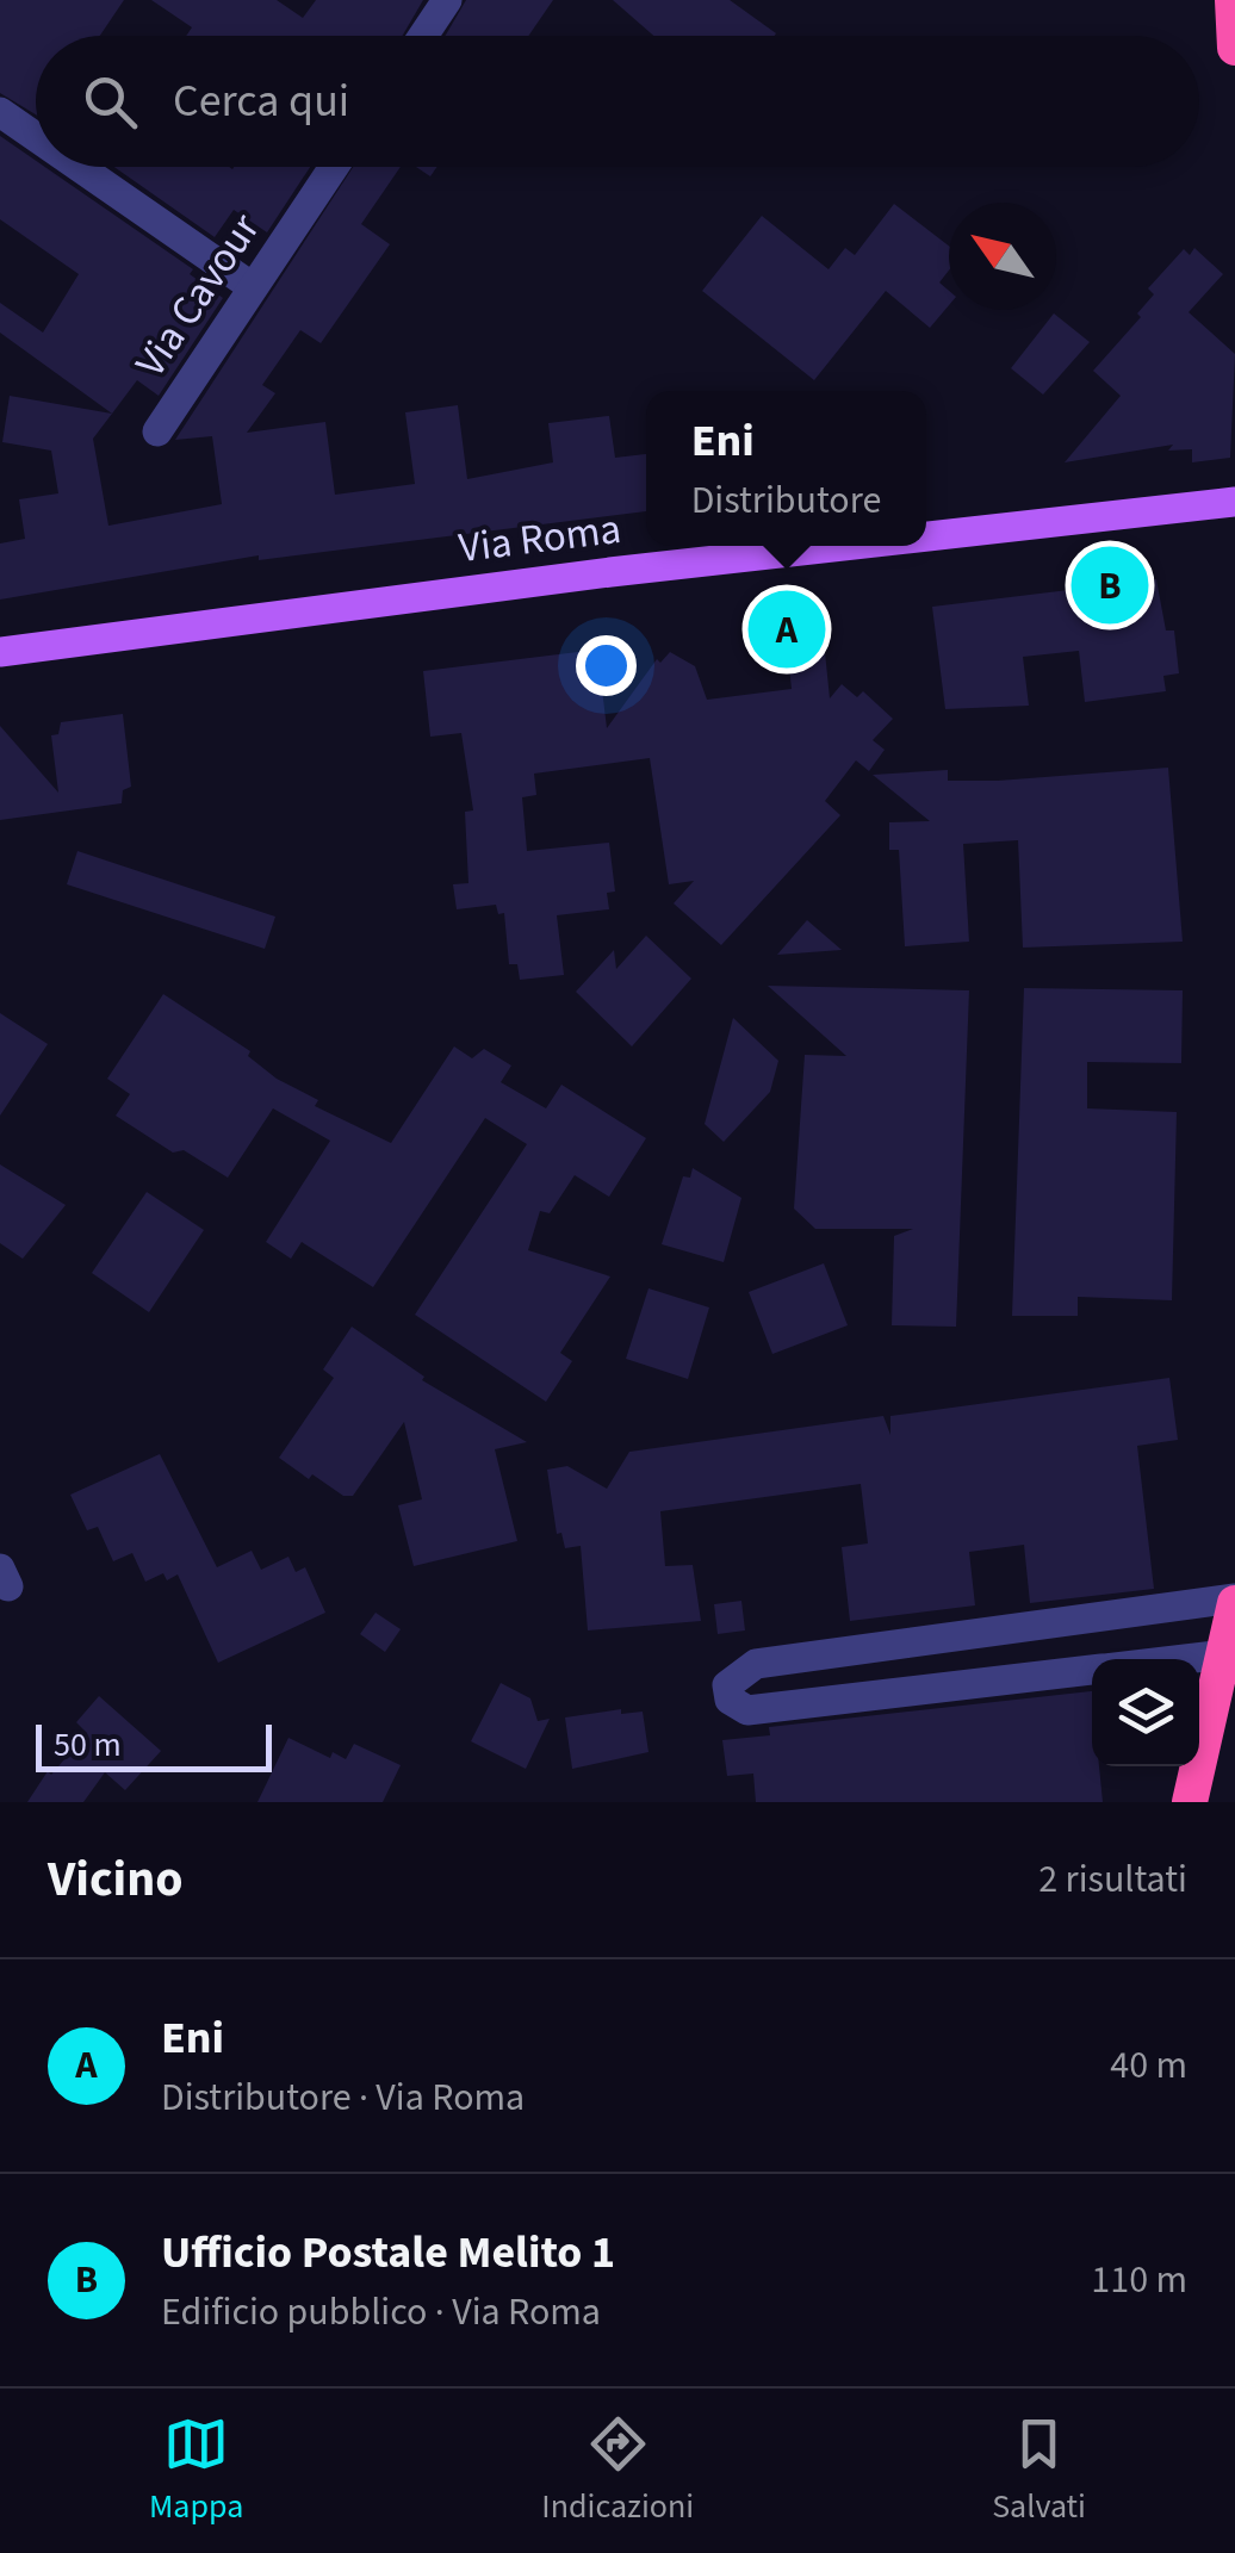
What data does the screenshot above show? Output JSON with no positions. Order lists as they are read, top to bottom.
{
  "streets": {
    "main road": ["Via Roma"],
    "street": ["Via Cavour"]
  },
  "scale_bar": "50 m",
  "north": "top left",
  "page": {
    "search": "Cerca qui",
    "popup": ["Eni", "Distributore"],
    "pins": ["B", "A"],
    "scale": "50 m",
    "heading": ["Vicino", "2 risultati"],
    "list": [
      {
        "mark": "A",
        "name": "Eni",
        "note": "Distributore · Via Roma",
        "value": "40 m"
      },
      {
        "mark": "B",
        "name": "Ufficio Postale Melito 1",
        "note": "Edificio pubblico · Via Roma",
        "value": "110 m"
      }
    ],
    "nav": ["Mappa", "Indicazioni", "Salvati"]
  }
}
